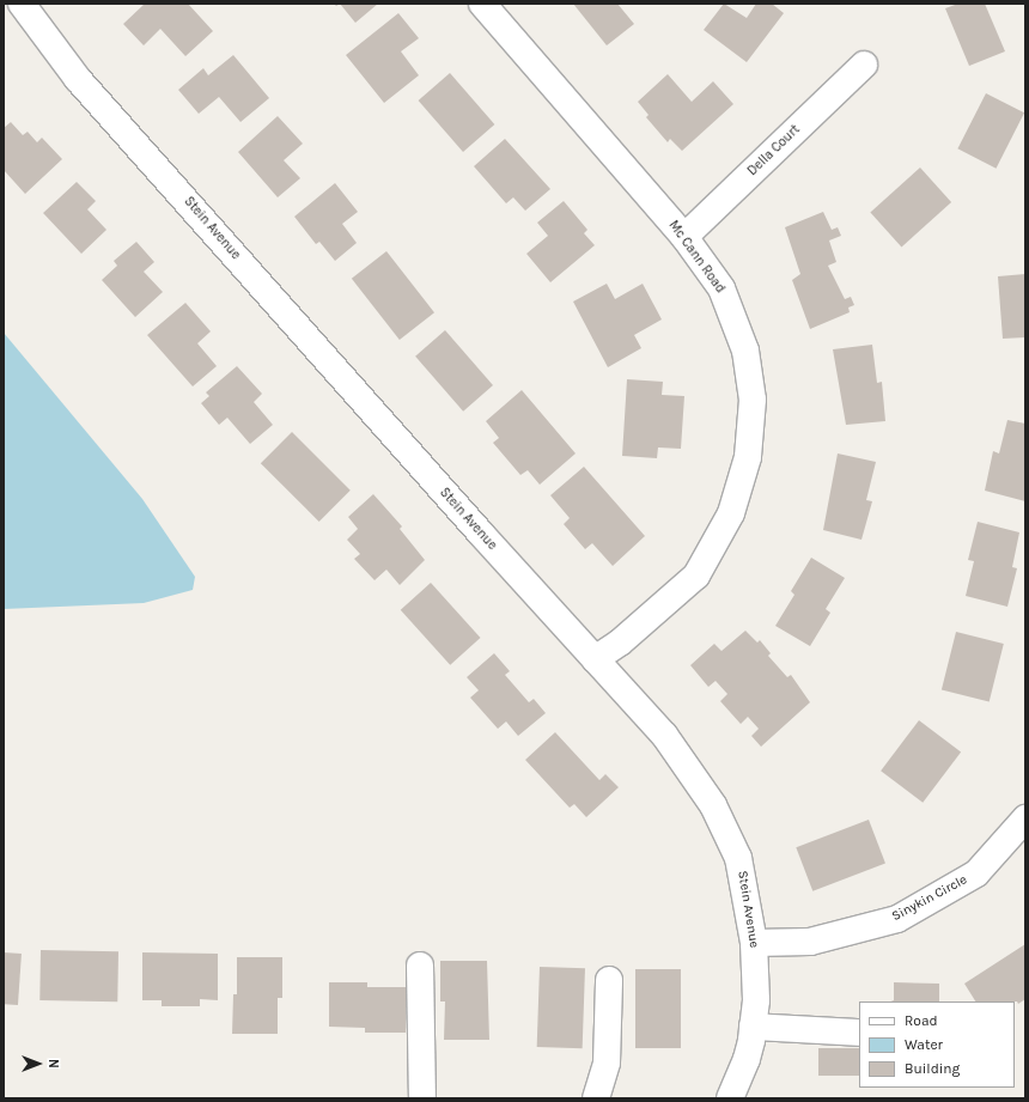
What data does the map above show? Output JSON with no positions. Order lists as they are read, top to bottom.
{
  "streets": {
    "street": [
      "Della Court",
      "Stein Avenue",
      "Mc Cann Road",
      "Sinykin Circle"
    ]
  },
  "crossings": [
    ["Della Court", "Mc Cann Road"],
    ["Stein Avenue", "Mc Cann Road"],
    ["Stein Avenue", "Sinykin Circle"]
  ],
  "legend": ["Road", "Water", "Building"],
  "north": "right"
}
